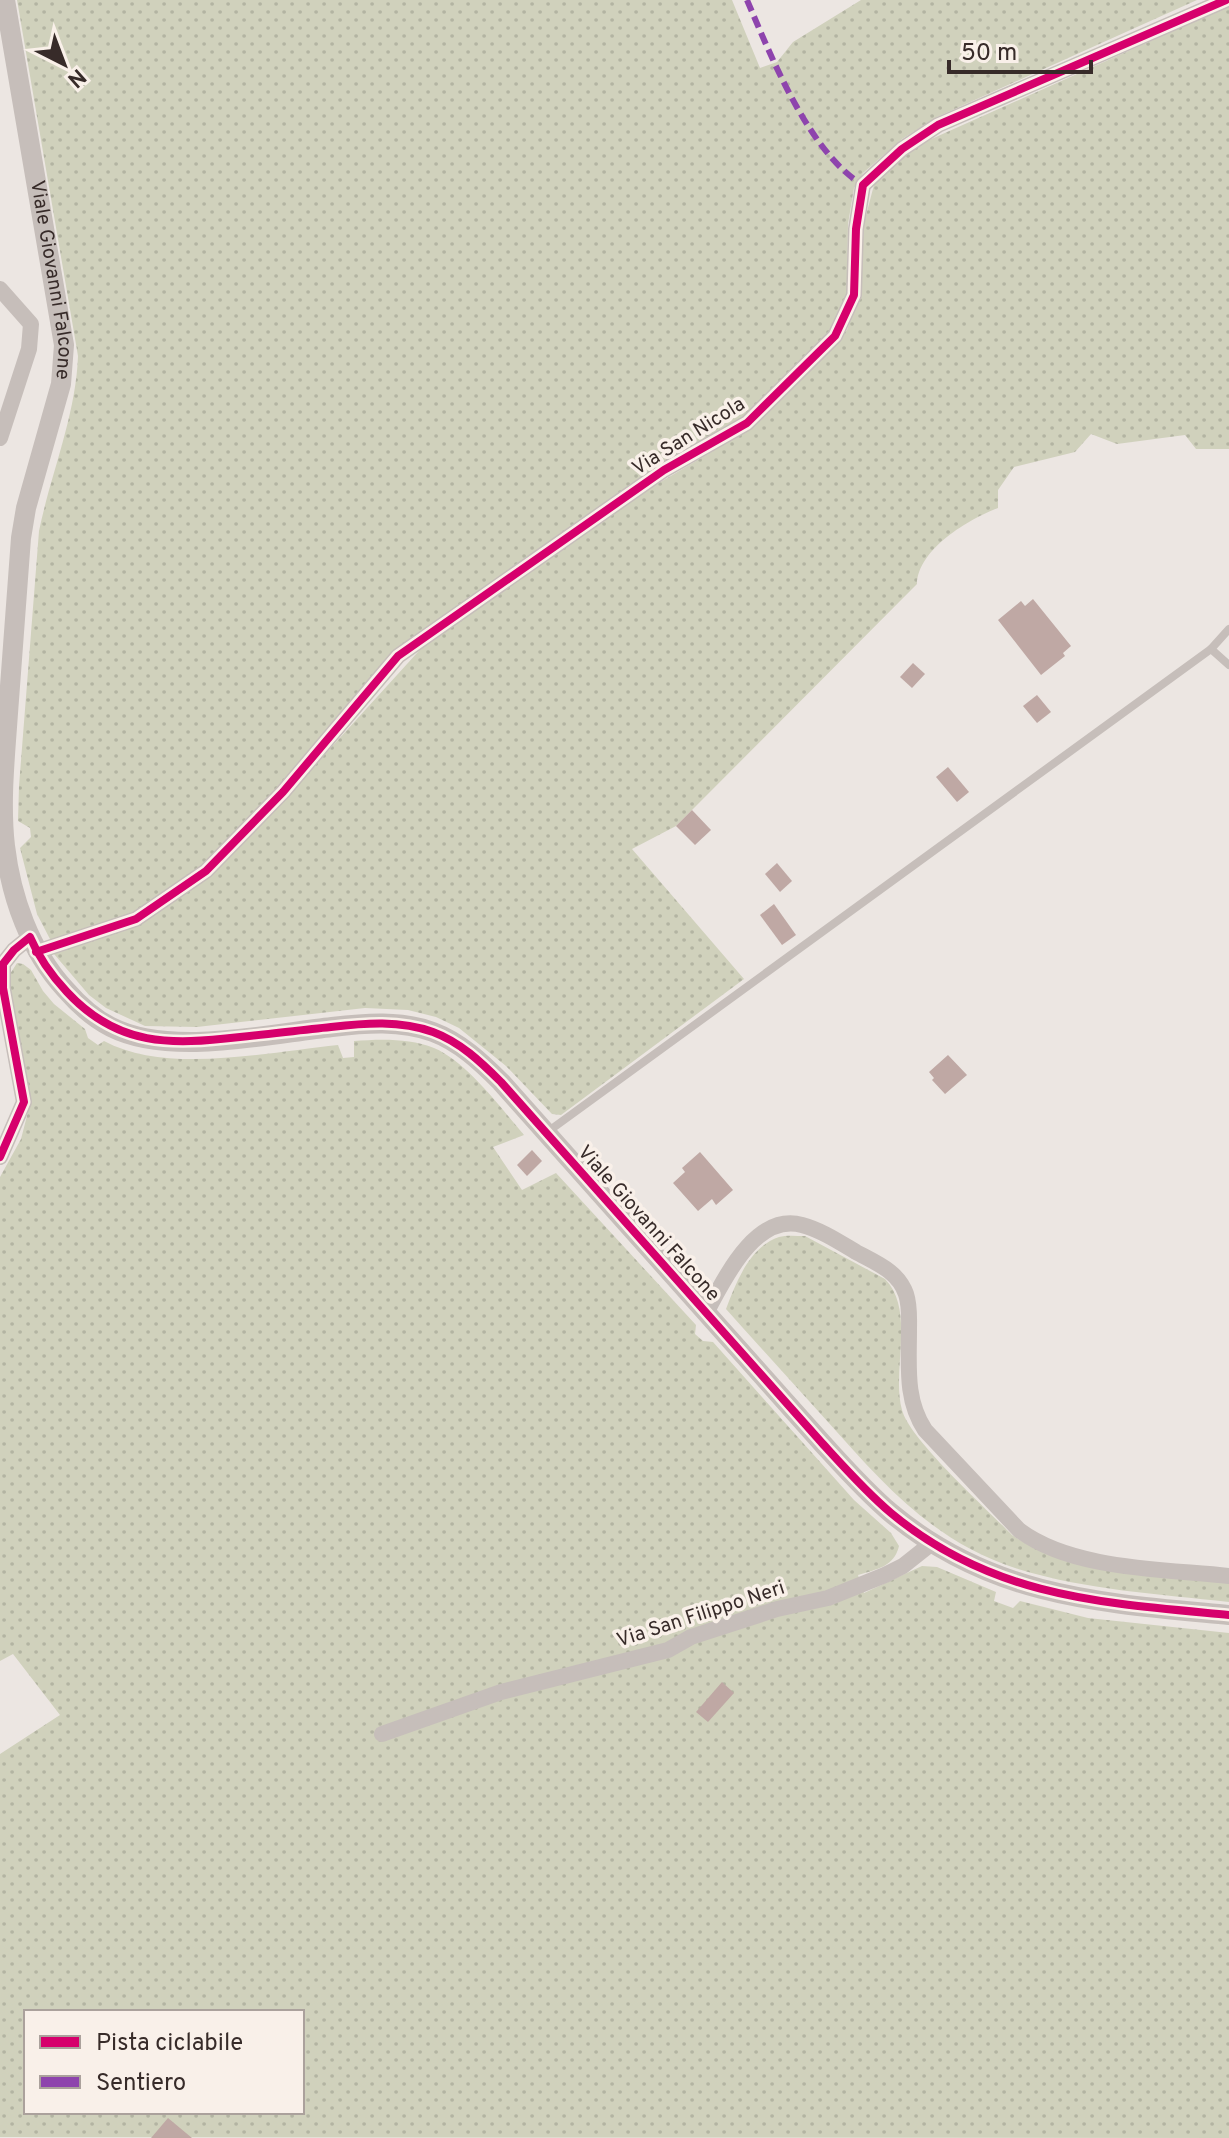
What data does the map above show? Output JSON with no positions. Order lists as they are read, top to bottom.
{
  "streets": {
    "street": ["Viale Giovanni Falcone", "Via San Nicola", "Via San Filippo Neri"]
  },
  "crossings": [
    ["Viale Giovanni Falcone", "Via San Nicola"],
    ["Viale Giovanni Falcone", "Via San Filippo Neri"]
  ],
  "legend": ["Pista ciclabile", "Sentiero"],
  "scale_bar": "50 m",
  "north": "bottom right"
}
